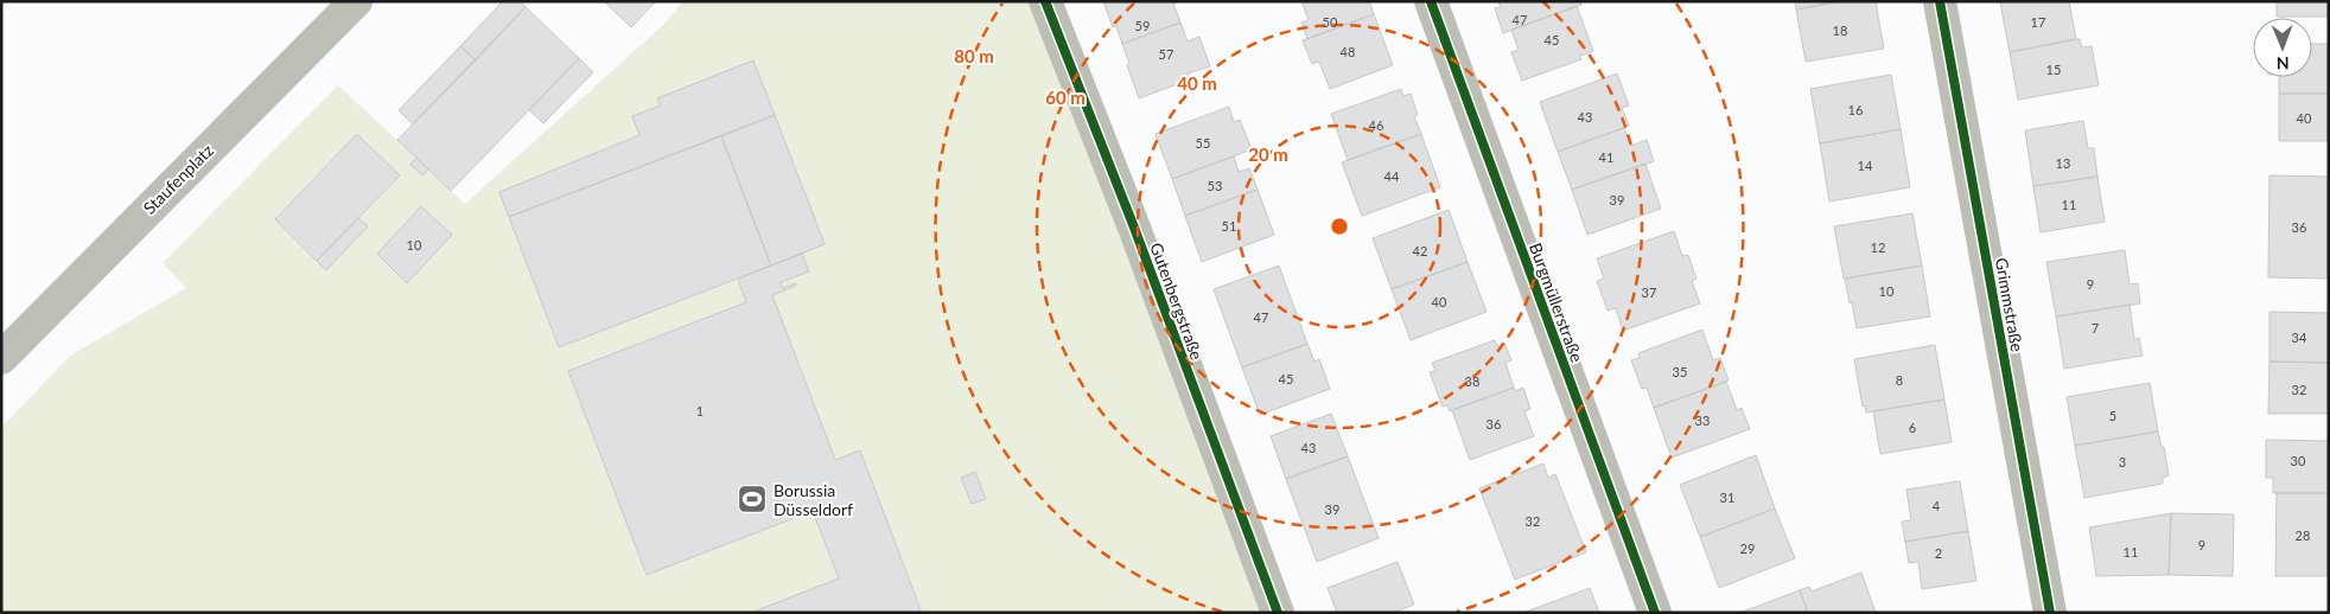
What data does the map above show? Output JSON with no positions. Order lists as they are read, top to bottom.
{
  "streets": {
    "street": [
      "Staufenplatz",
      "Gutenbergstraße",
      "Burgmüllerstraße",
      "Grimmstraße"
    ]
  },
  "places": {
    "sports": ["Borussia Düsseldorf"]
  },
  "house_numbers": [
    "47",
    "50",
    "17",
    "59",
    "18",
    "45",
    "48",
    "57",
    "15",
    "16",
    "43",
    "40",
    "46",
    "55",
    "41",
    "13",
    "14",
    "44",
    "53",
    "39",
    "11",
    "51",
    "36",
    "10",
    "12",
    "42",
    "9",
    "10",
    "37",
    "40",
    "47",
    "7",
    "34",
    "35",
    "45",
    "8",
    "38",
    "32",
    "1",
    "5",
    "33",
    "36",
    "6",
    "43",
    "30",
    "3",
    "31",
    "4",
    "39",
    "32",
    "28",
    "9",
    "29",
    "11",
    "2"
  ],
  "north": "bottom",
  "rings": [
    "80 m",
    "40 m",
    "60 m",
    "20 m"
  ]
}
